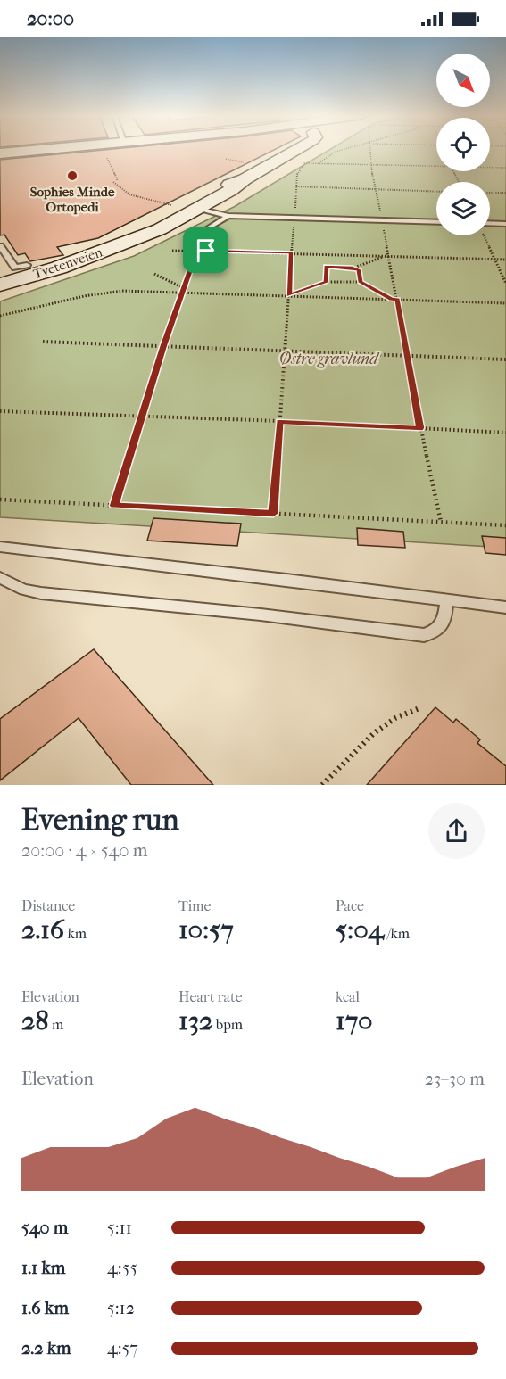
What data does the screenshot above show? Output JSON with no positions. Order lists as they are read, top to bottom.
{
  "streets": {
    "main road": ["Tvetenveien"]
  },
  "parks": ["Østre gravlund"],
  "places": ["Sophies Minde Ortopedi"],
  "north": "bottom right",
  "page": {
    "status": "20:00",
    "heading": ["Evening run", "20:00 · 4 × 540 m"],
    "stats": [
      ["Distance", "2.16 km"],
      ["Time", "10:57"],
      ["Pace", "5:04 /km"],
      ["Elevation", "28 m"],
      ["Heart rate", "132 bpm"],
      ["kcal", "170"]
    ],
    "chart": ["Elevation", "23–30 m"],
    "list": [
      {
        "name": "540 m",
        "note": "5:11"
      },
      {
        "name": "1.1 km",
        "note": "4:55"
      },
      {
        "name": "1.6 km",
        "note": "5:12"
      },
      {
        "name": "2.2 km",
        "note": "4:57"
      }
    ]
  }
}
